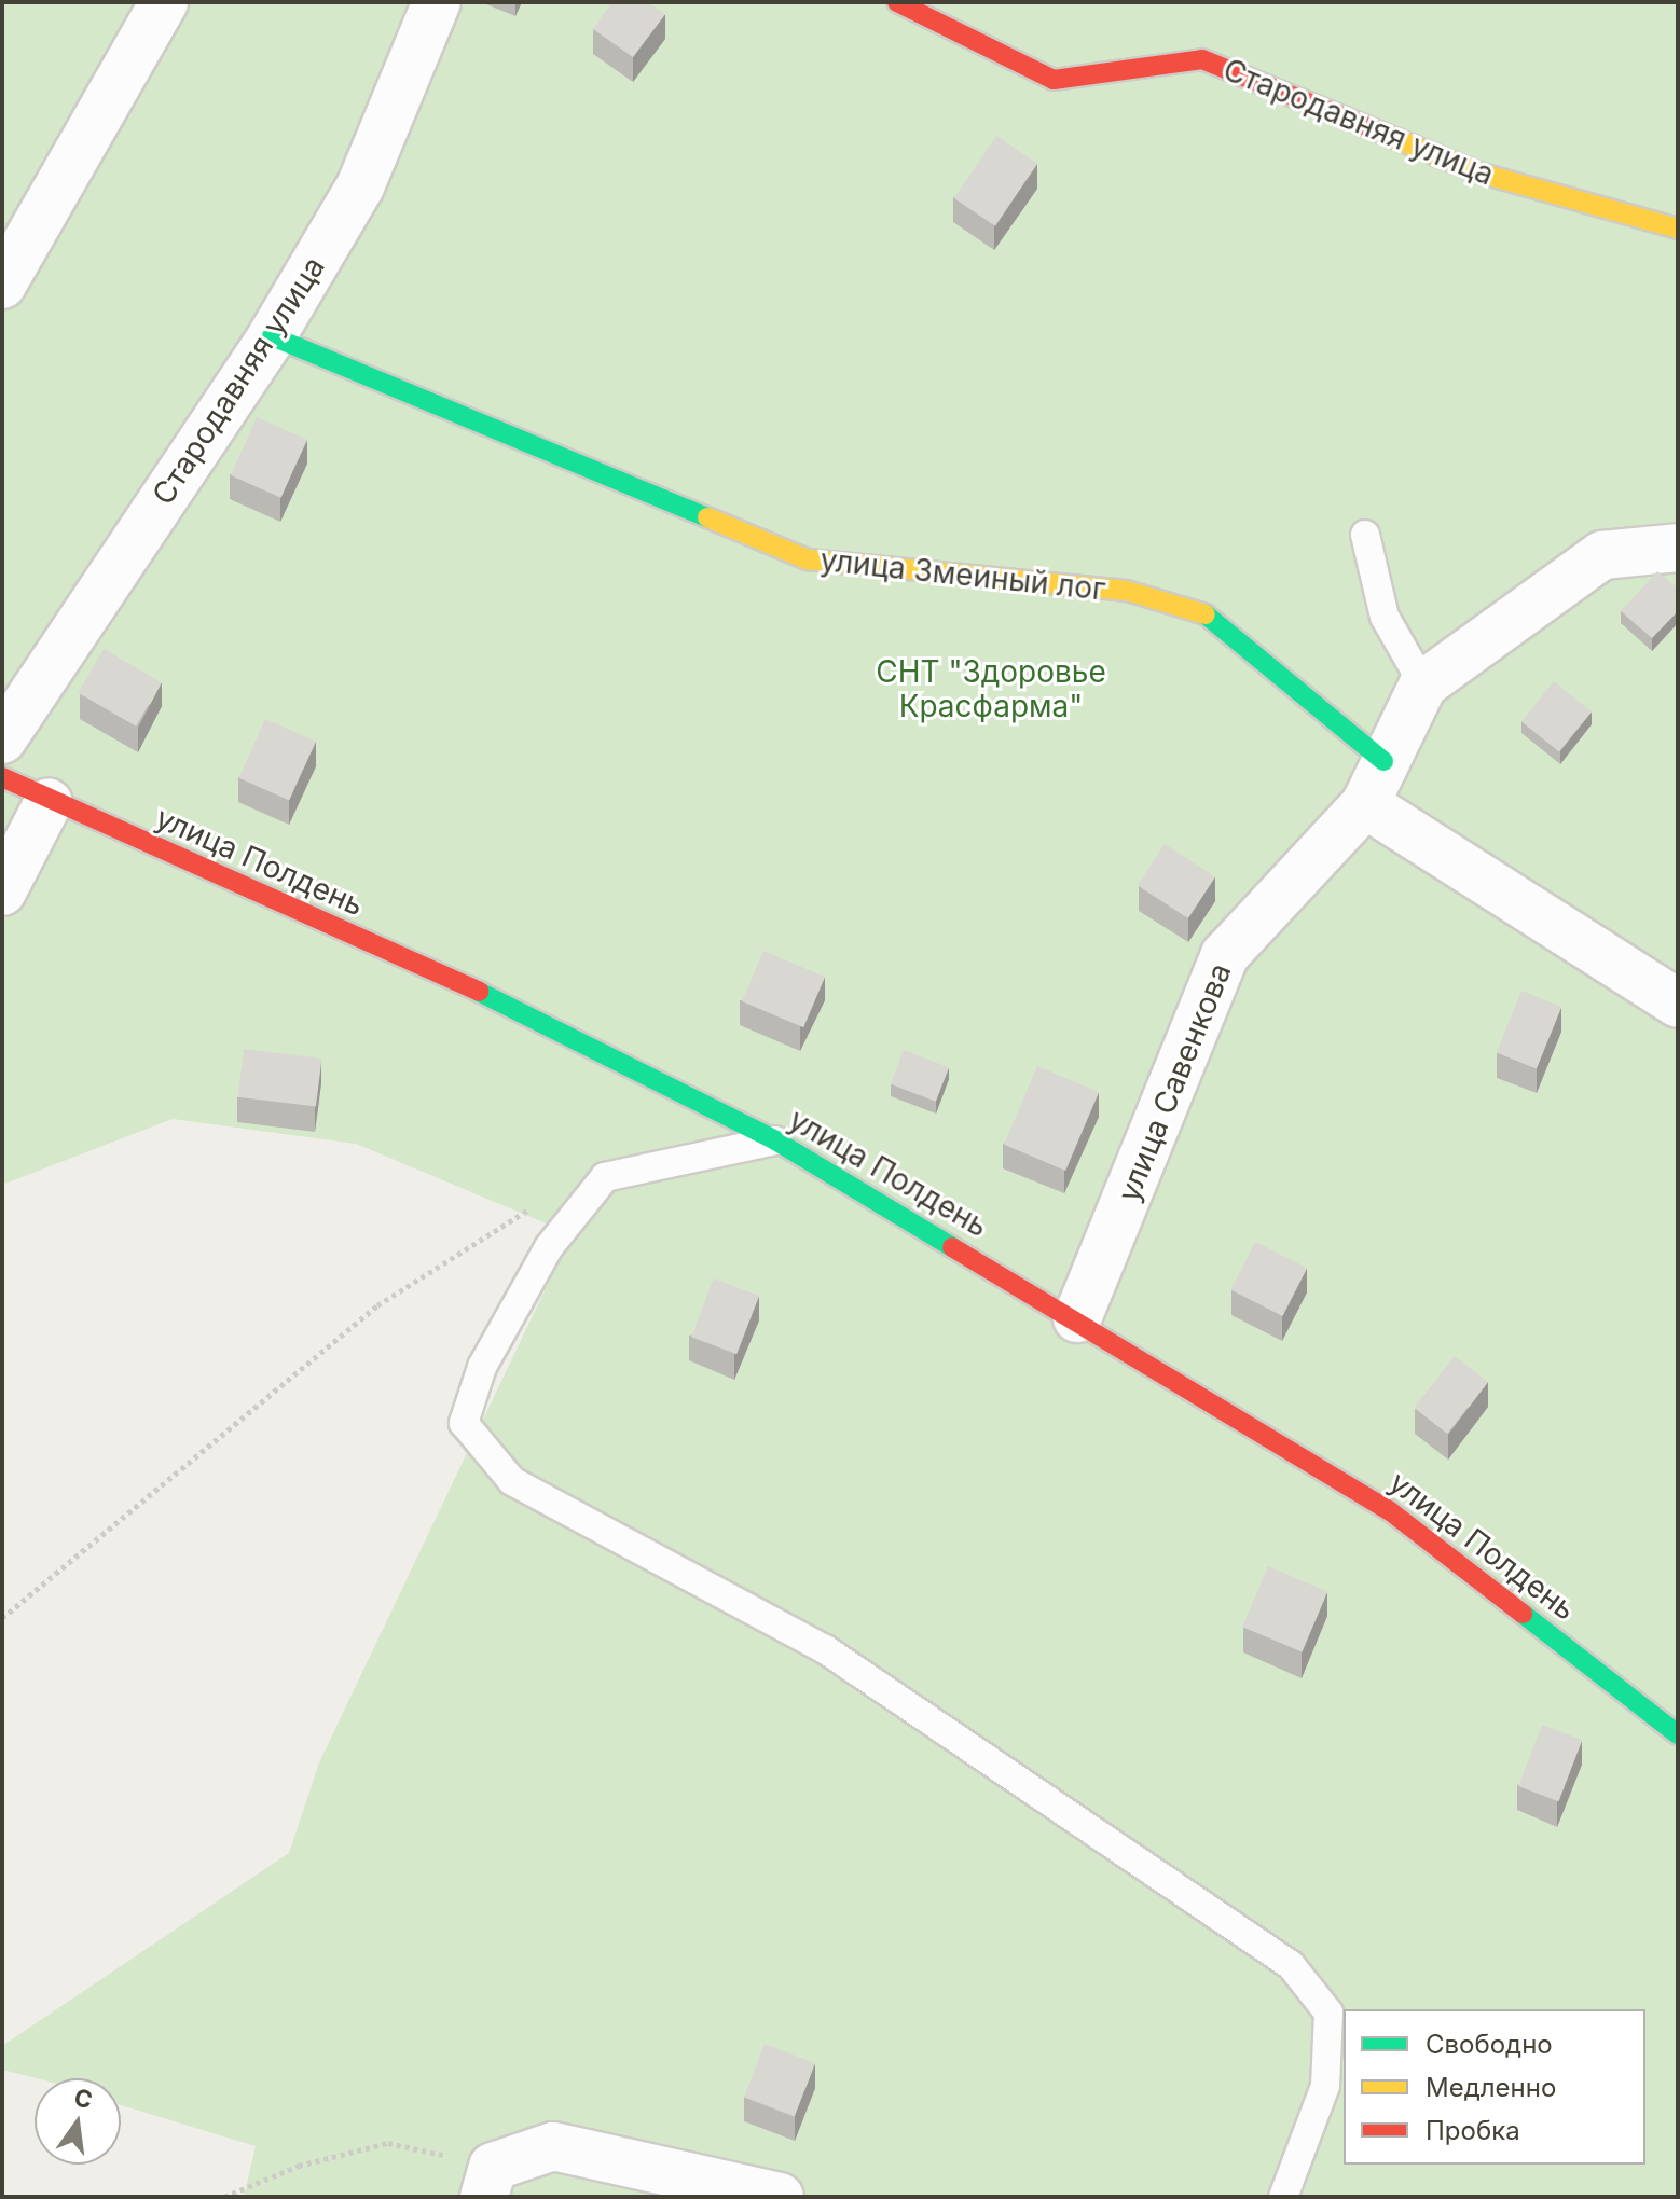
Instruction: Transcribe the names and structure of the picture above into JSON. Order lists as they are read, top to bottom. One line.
{"streets":{"street":["Стародавняя улица","улица Змеиный лог","улица Полдень","улица Савенкова"]},"crossings":[["Стародавняя улица","улица Змеиный лог"],["улица Змеиный лог","улица Савенкова"],["улица Полдень","улица Савенкова"]],"parks":["СНТ \"Здоровье Красфарма\""],"legend":["Свободно","Медленно","Пробка"],"north":"top"}
